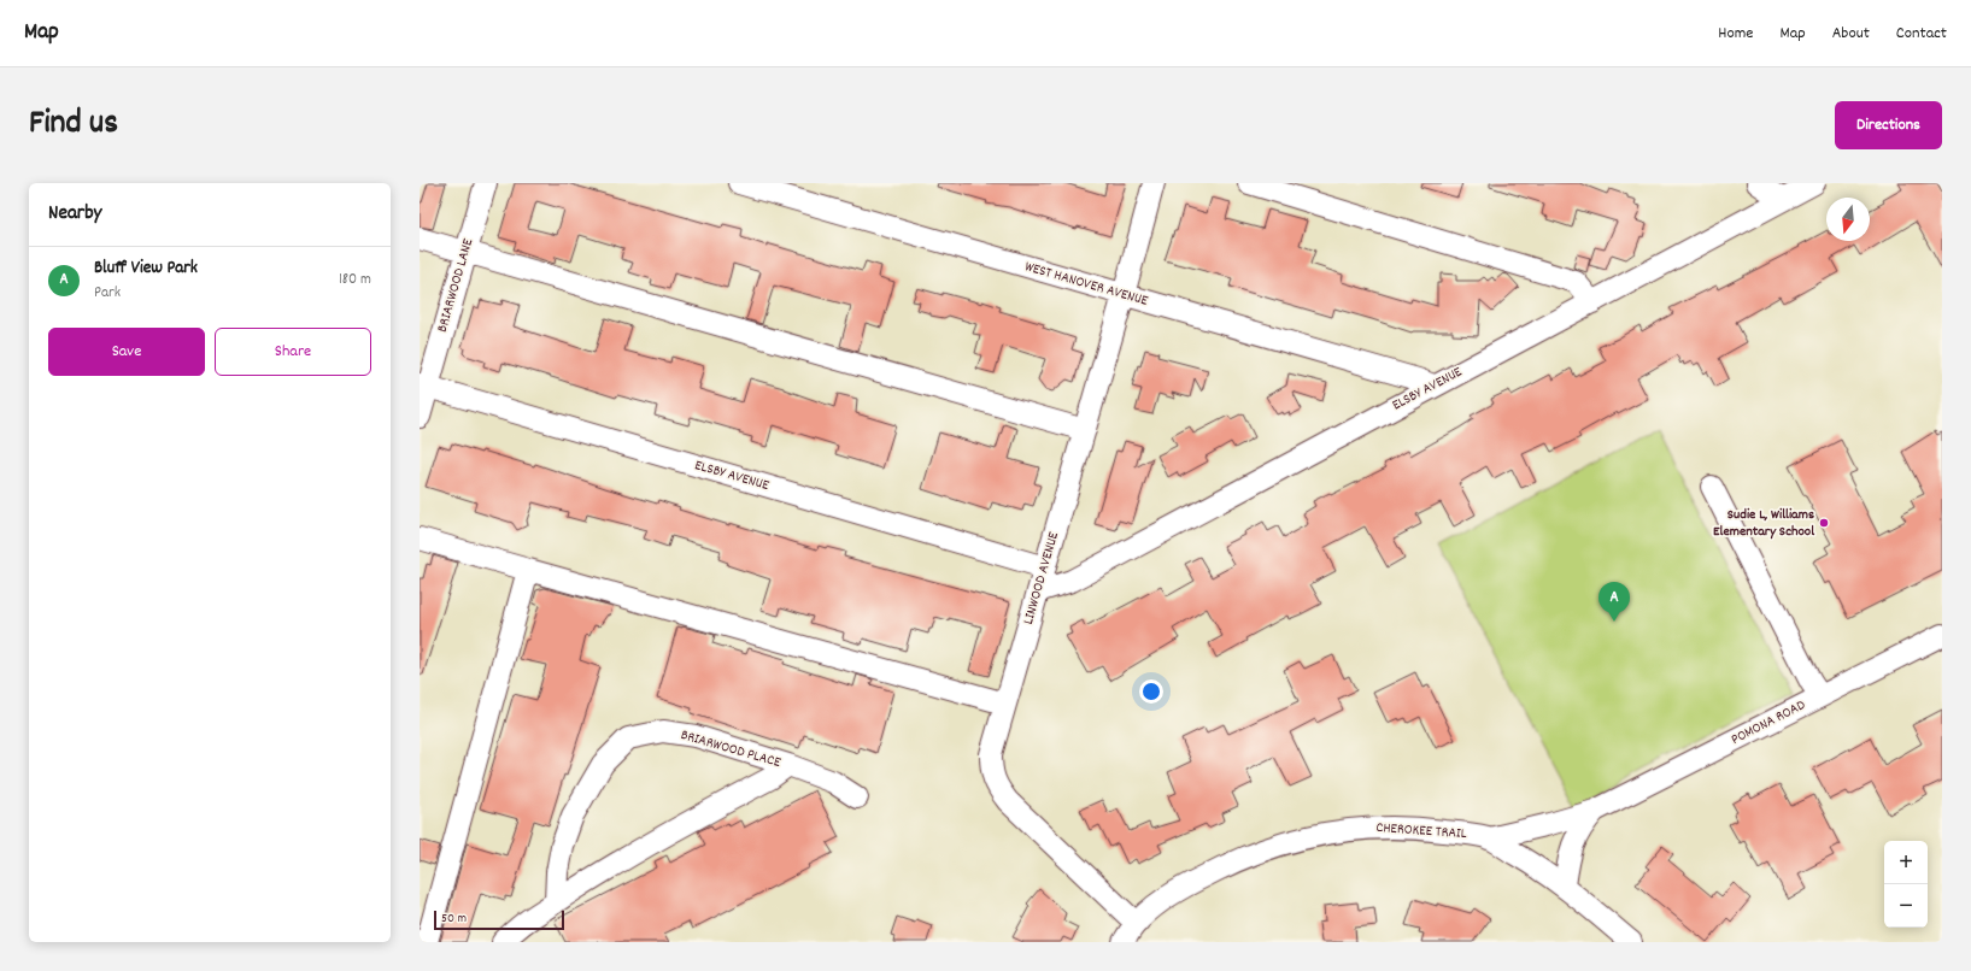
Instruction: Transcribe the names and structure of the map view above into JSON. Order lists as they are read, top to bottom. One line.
{"streets":{"street":["WEST HANOVER AVENUE","BRIARWOOD LANE","ELSBY AVENUE","LINWOOD AVENUE","POMONA ROAD","BRIARWOOD PLACE","CHEROKEE TRAIL"]},"crossings":[["WEST HANOVER AVENUE","ELSBY AVENUE"],["WEST HANOVER AVENUE","LINWOOD AVENUE"],["BRIARWOOD LANE","ELSBY AVENUE"],["ELSBY AVENUE","LINWOOD AVENUE"],["LINWOOD AVENUE","CHEROKEE TRAIL"],["POMONA ROAD","CHEROKEE TRAIL"]],"places":["Sudie L, Williams Elementary School"],"scale_bar":"50 m","north":"bottom","page":{"header":"Map","nav":["Home","Map","About","Contact"],"title":"Find us","buttons":["Directions",["Save","Share"]],"heading":"Nearby","list":[{"mark":"A","name":"Bluff View Park","note":"Park","value":"180 m"}],"pins":"A","map_buttons":["+","−"],"scale":"50 m"}}
